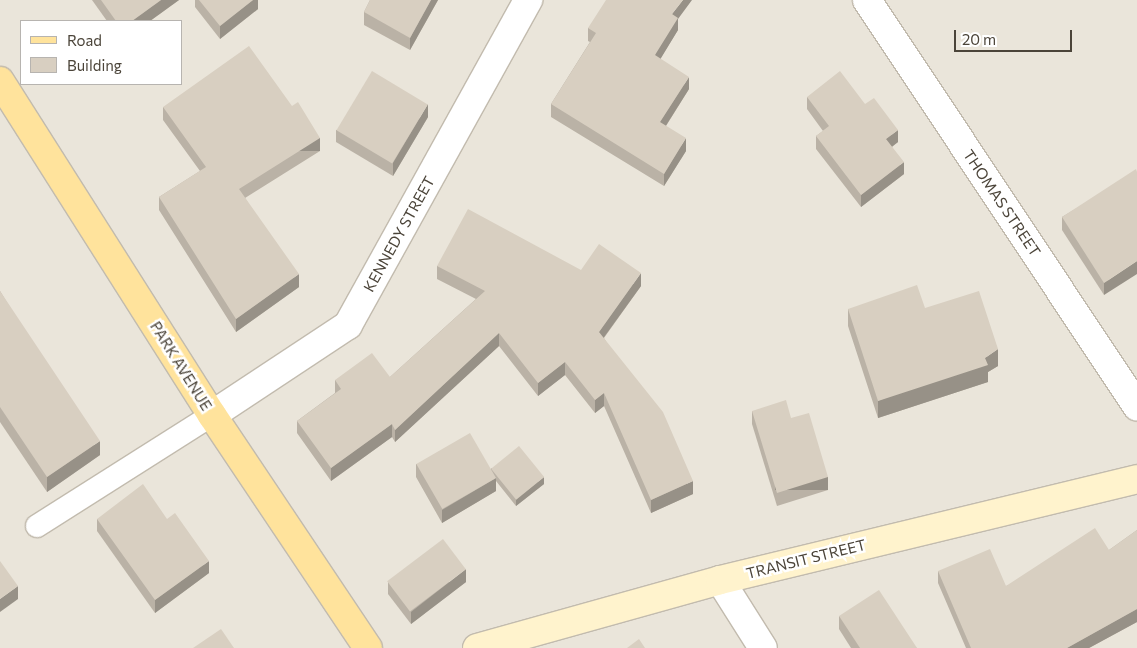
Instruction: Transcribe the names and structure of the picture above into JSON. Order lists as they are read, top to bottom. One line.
{"streets":{"main road":["PARK AVENUE"],"street":["THOMAS STREET","KENNEDY STREET","TRANSIT STREET"]},"crossings":[["KENNEDY STREET","PARK AVENUE"]],"legend":["Road","Building"],"scale_bar":"20 m"}
